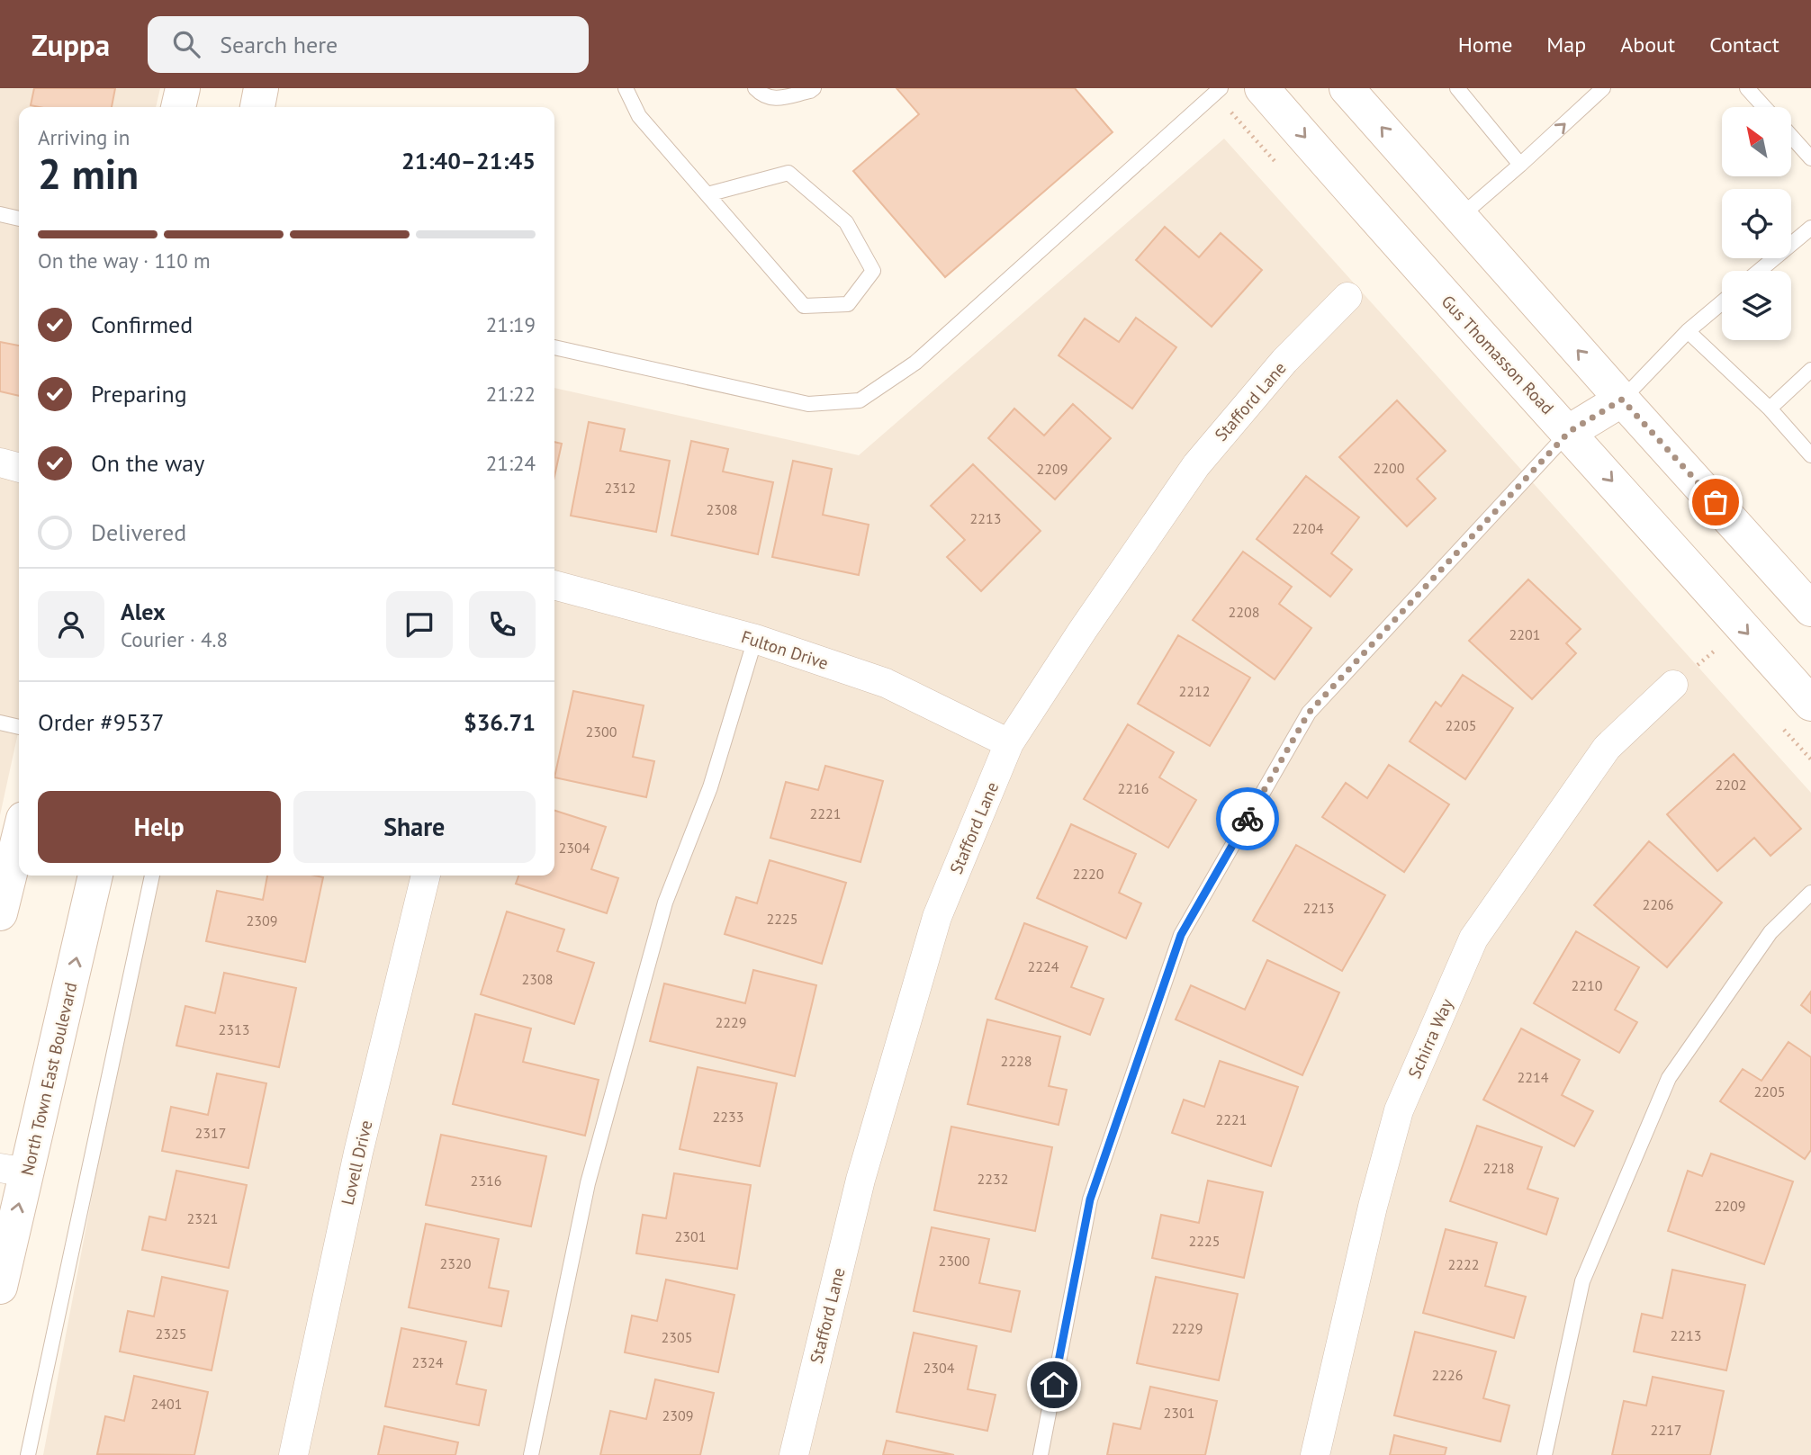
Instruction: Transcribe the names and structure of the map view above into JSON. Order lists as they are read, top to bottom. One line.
{"streets":{"main road":["Gus Thomasson Road","North Town East Boulevard"],"street":["Stafford Lane","Fulton Drive","Schirra Way","Lovell Drive"]},"crossings":[["Stafford Lane","Fulton Drive"]],"one_way":["North Town East Boulevard"],"house_numbers":["2200","2209","2312","2308","2213","2204","2208","2201","2212","2205","2300","2202","2216","2221","2304","2220","2206","2213","2225","2309","2224","2308","2210","2229","2313","2228","2214","2205","2233","2221","2317","2218","2232","2316","2209","2321","2301","2225","2300","2320","2222","2229","2325","2213","2305","2324","2304","2226","2401","2301","2309","2217"],"north":"top left","page":{"header":"Zuppa","search":"Search here","nav":["Home","Map","About","Contact"],"heading":["2 min","Arriving in","21:40–21:45"],"panel":["Alex","Courier · 4.8","Order #9537","$36.71"],"bar":"On the way · 110 m","list":[["Confirmed","21:19"],["Preparing","21:22"],["On the way","21:24"],"Delivered"],"buttons":["Help","Share"]}}
